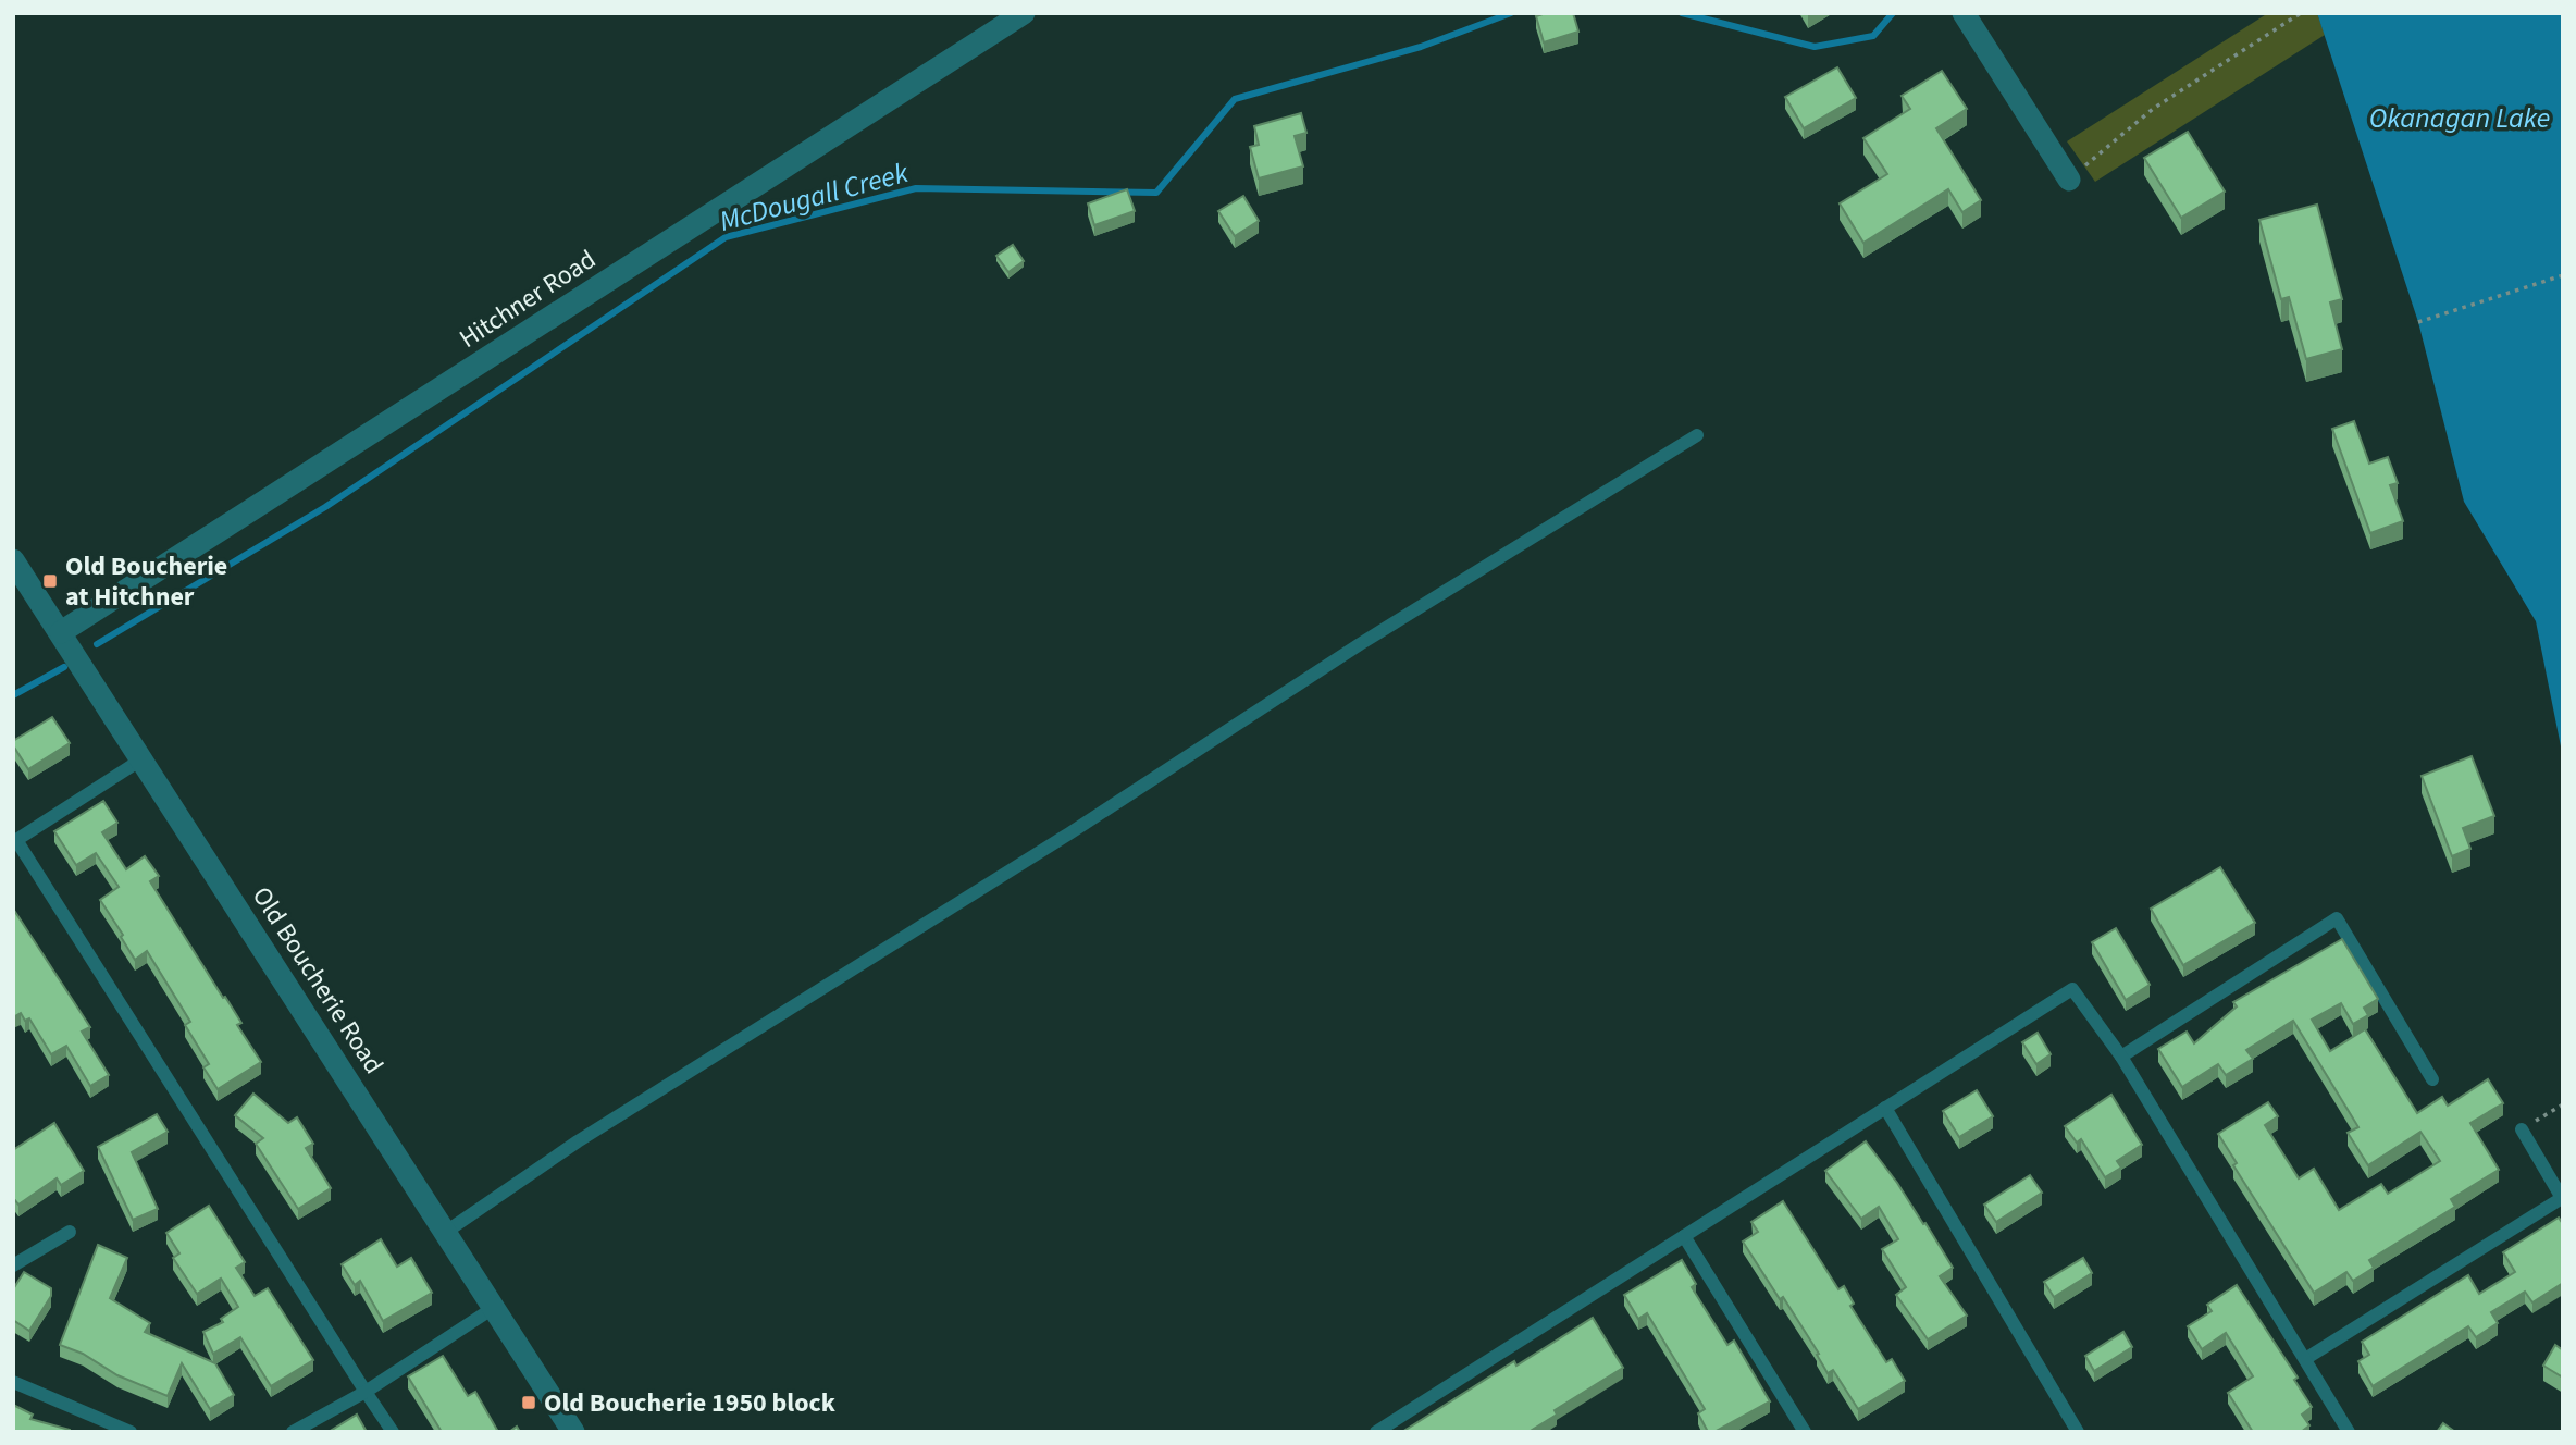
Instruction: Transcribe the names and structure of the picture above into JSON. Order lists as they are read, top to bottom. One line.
{"streets":{"street":["Hitchner Road","Old Boucherie Road"]},"crossings":[["Hitchner Road","Old Boucherie Road"]],"water":["Okanagan Lake","McDougall Creek"],"places":{"transit":["Old Boucherie at Hitchner","Old Boucherie 1950 block"]}}
